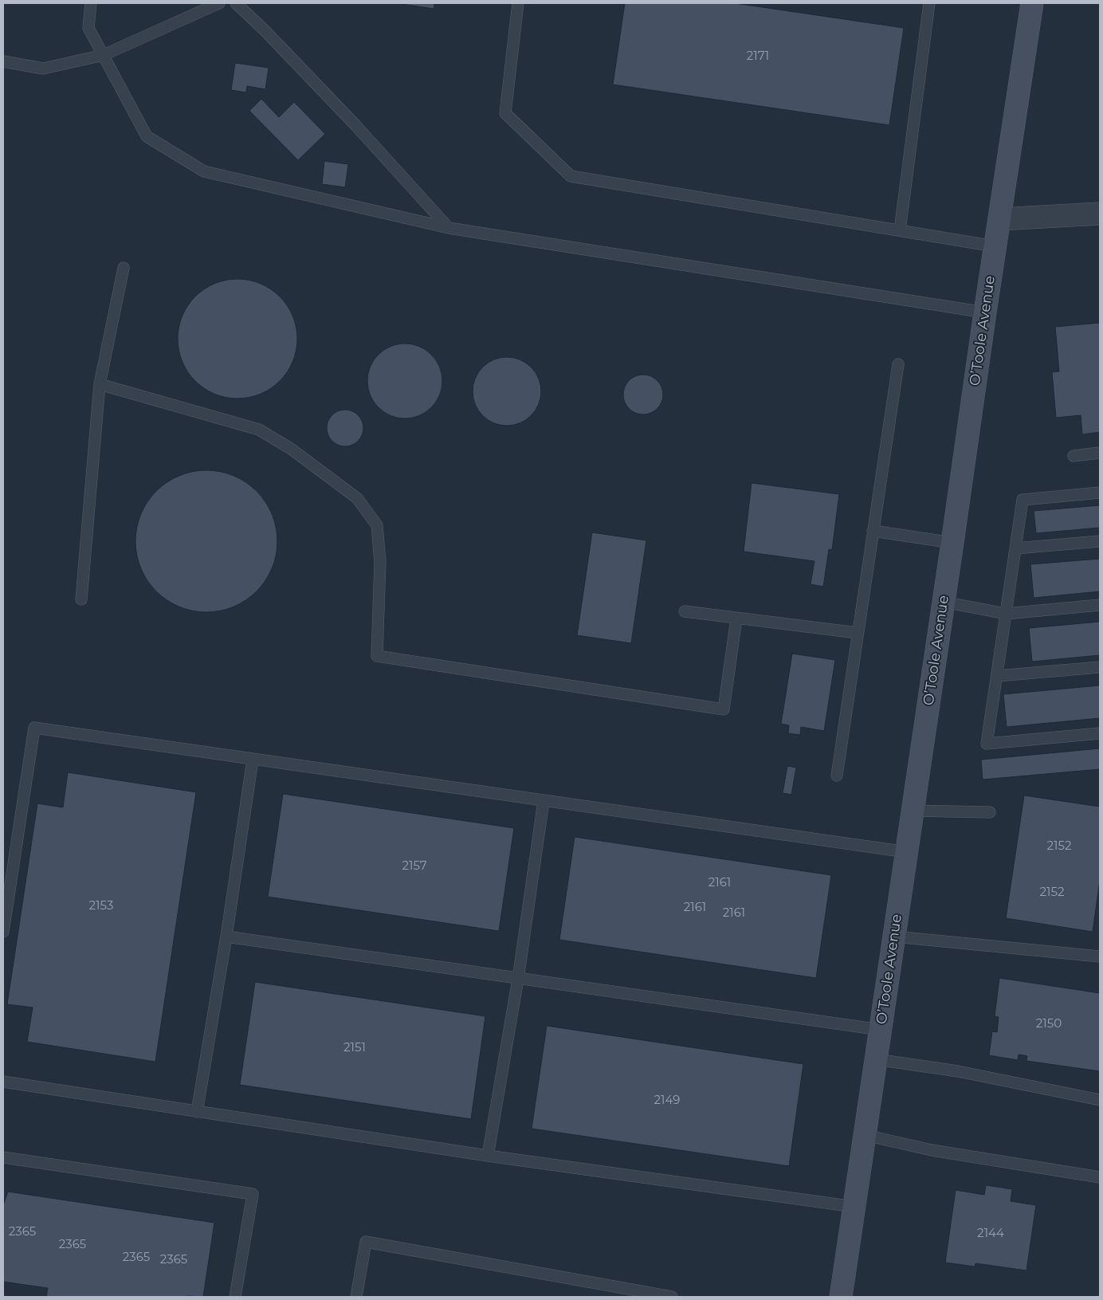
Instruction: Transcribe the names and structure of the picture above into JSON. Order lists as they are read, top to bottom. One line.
{"streets":{"street":["O’Toole Avenue"]},"house_numbers":["2171","2152","2157","2161","2152","2153","2161","2161","2150","2151","2149","2365","2144","2365","2365","2365"]}
